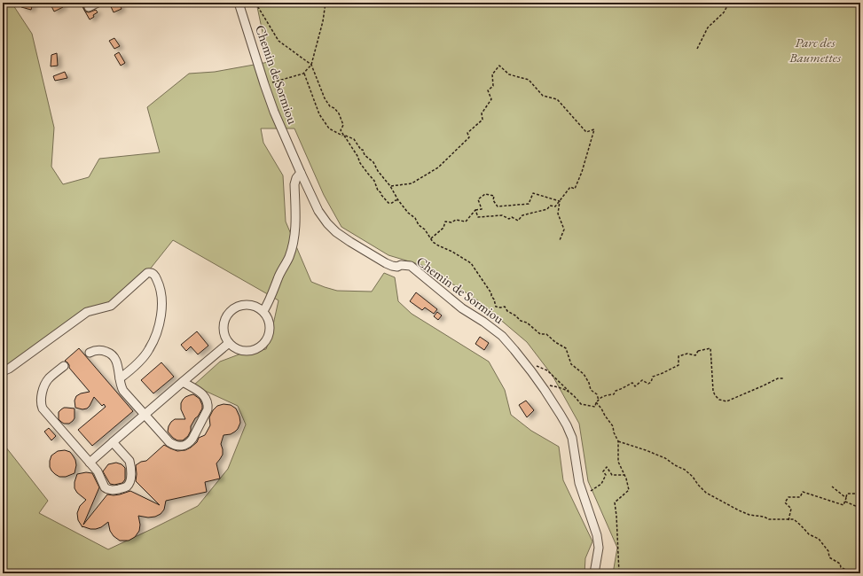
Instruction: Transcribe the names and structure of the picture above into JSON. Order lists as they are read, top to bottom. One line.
{"streets":{"street":["Chemin de Sormiou"]},"parks":["Parc des Baumettes"]}
